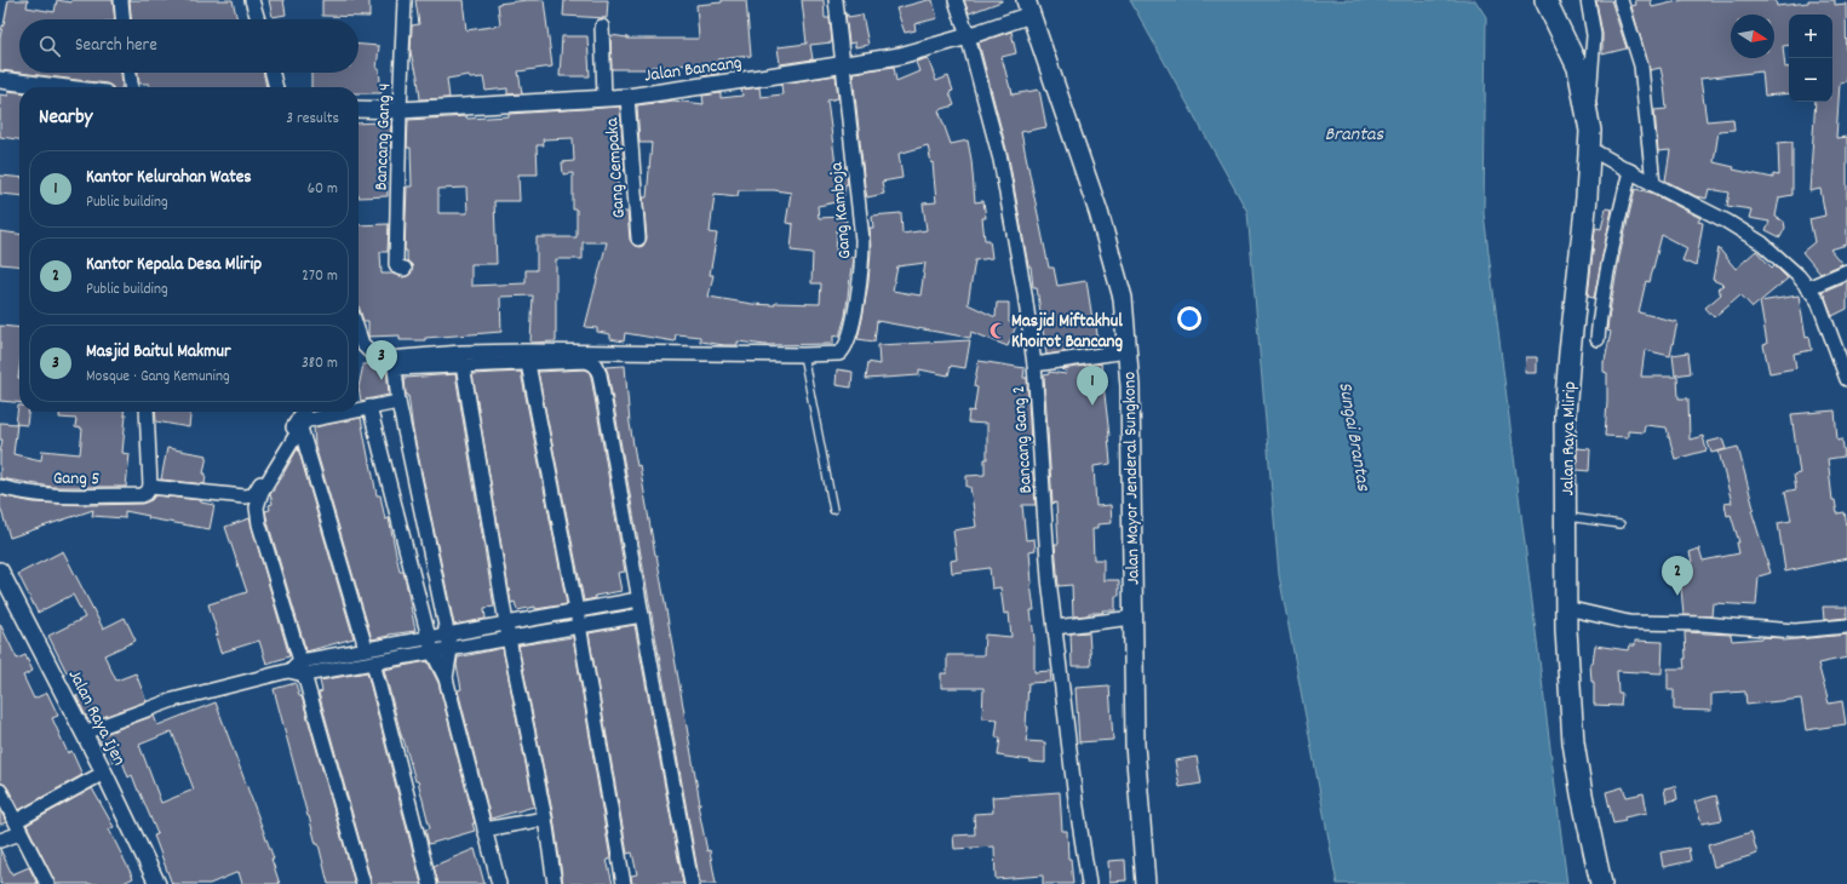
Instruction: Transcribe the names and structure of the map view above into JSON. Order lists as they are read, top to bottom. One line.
{"streets":{"main road":["Jalan Raya Mlirip","Jalan Mayor Jenderal Sungkono"],"street":["Jalan Bancang","Bancang Gang 4","Gang Cempaka","Gang Kamboja","Bancang Gang 2","Gang 5","Jalan Raya Ijen"]},"crossings":[["Jalan Bancang","Bancang Gang 4"],["Jalan Bancang","Gang Cempaka"],["Jalan Bancang","Gang Kamboja"],["Jalan Bancang","Bancang Gang 2"],["Jalan Bancang","Jalan Mayor Jenderal Sungkono"]],"water":["Brantas","Sungai Brantas"],"places":{"mosque":["Masjid Miftakhul Khoirot Bancang"]},"north":"right","page":{"map_buttons":["+","−"],"search":"Search here","heading":["Nearby","3 results"],"list":[{"mark":"1","name":"Kantor Kelurahan Wates","note":"Public building","value":"60 m"},{"mark":"2","name":"Kantor Kepala Desa Mlirip","note":"Public building","value":"270 m"},{"mark":"3","name":"Masjid Baitul Makmur","note":"Mosque · Gang Kemuning","value":"380 m"}],"pins":["3","1","2"]}}
